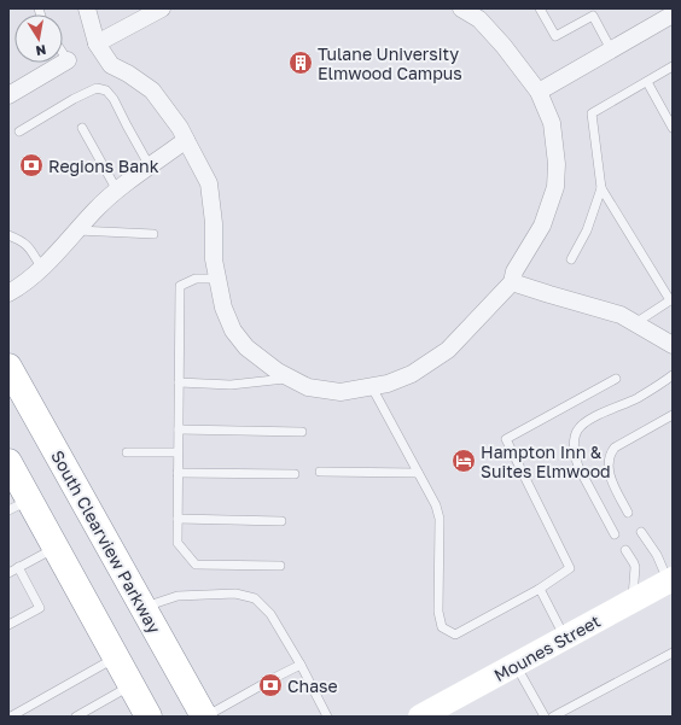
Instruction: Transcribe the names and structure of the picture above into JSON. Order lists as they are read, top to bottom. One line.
{"streets":{"highway":["South Clearview Parkway"],"main road":["Mounes Street"]},"places":{"building":["Tulane University Elmwood Campus"],"bank":["Regions Bank","Chase"],"hotel":["Hampton Inn & Suites Elmwood"]},"north":"bottom"}
